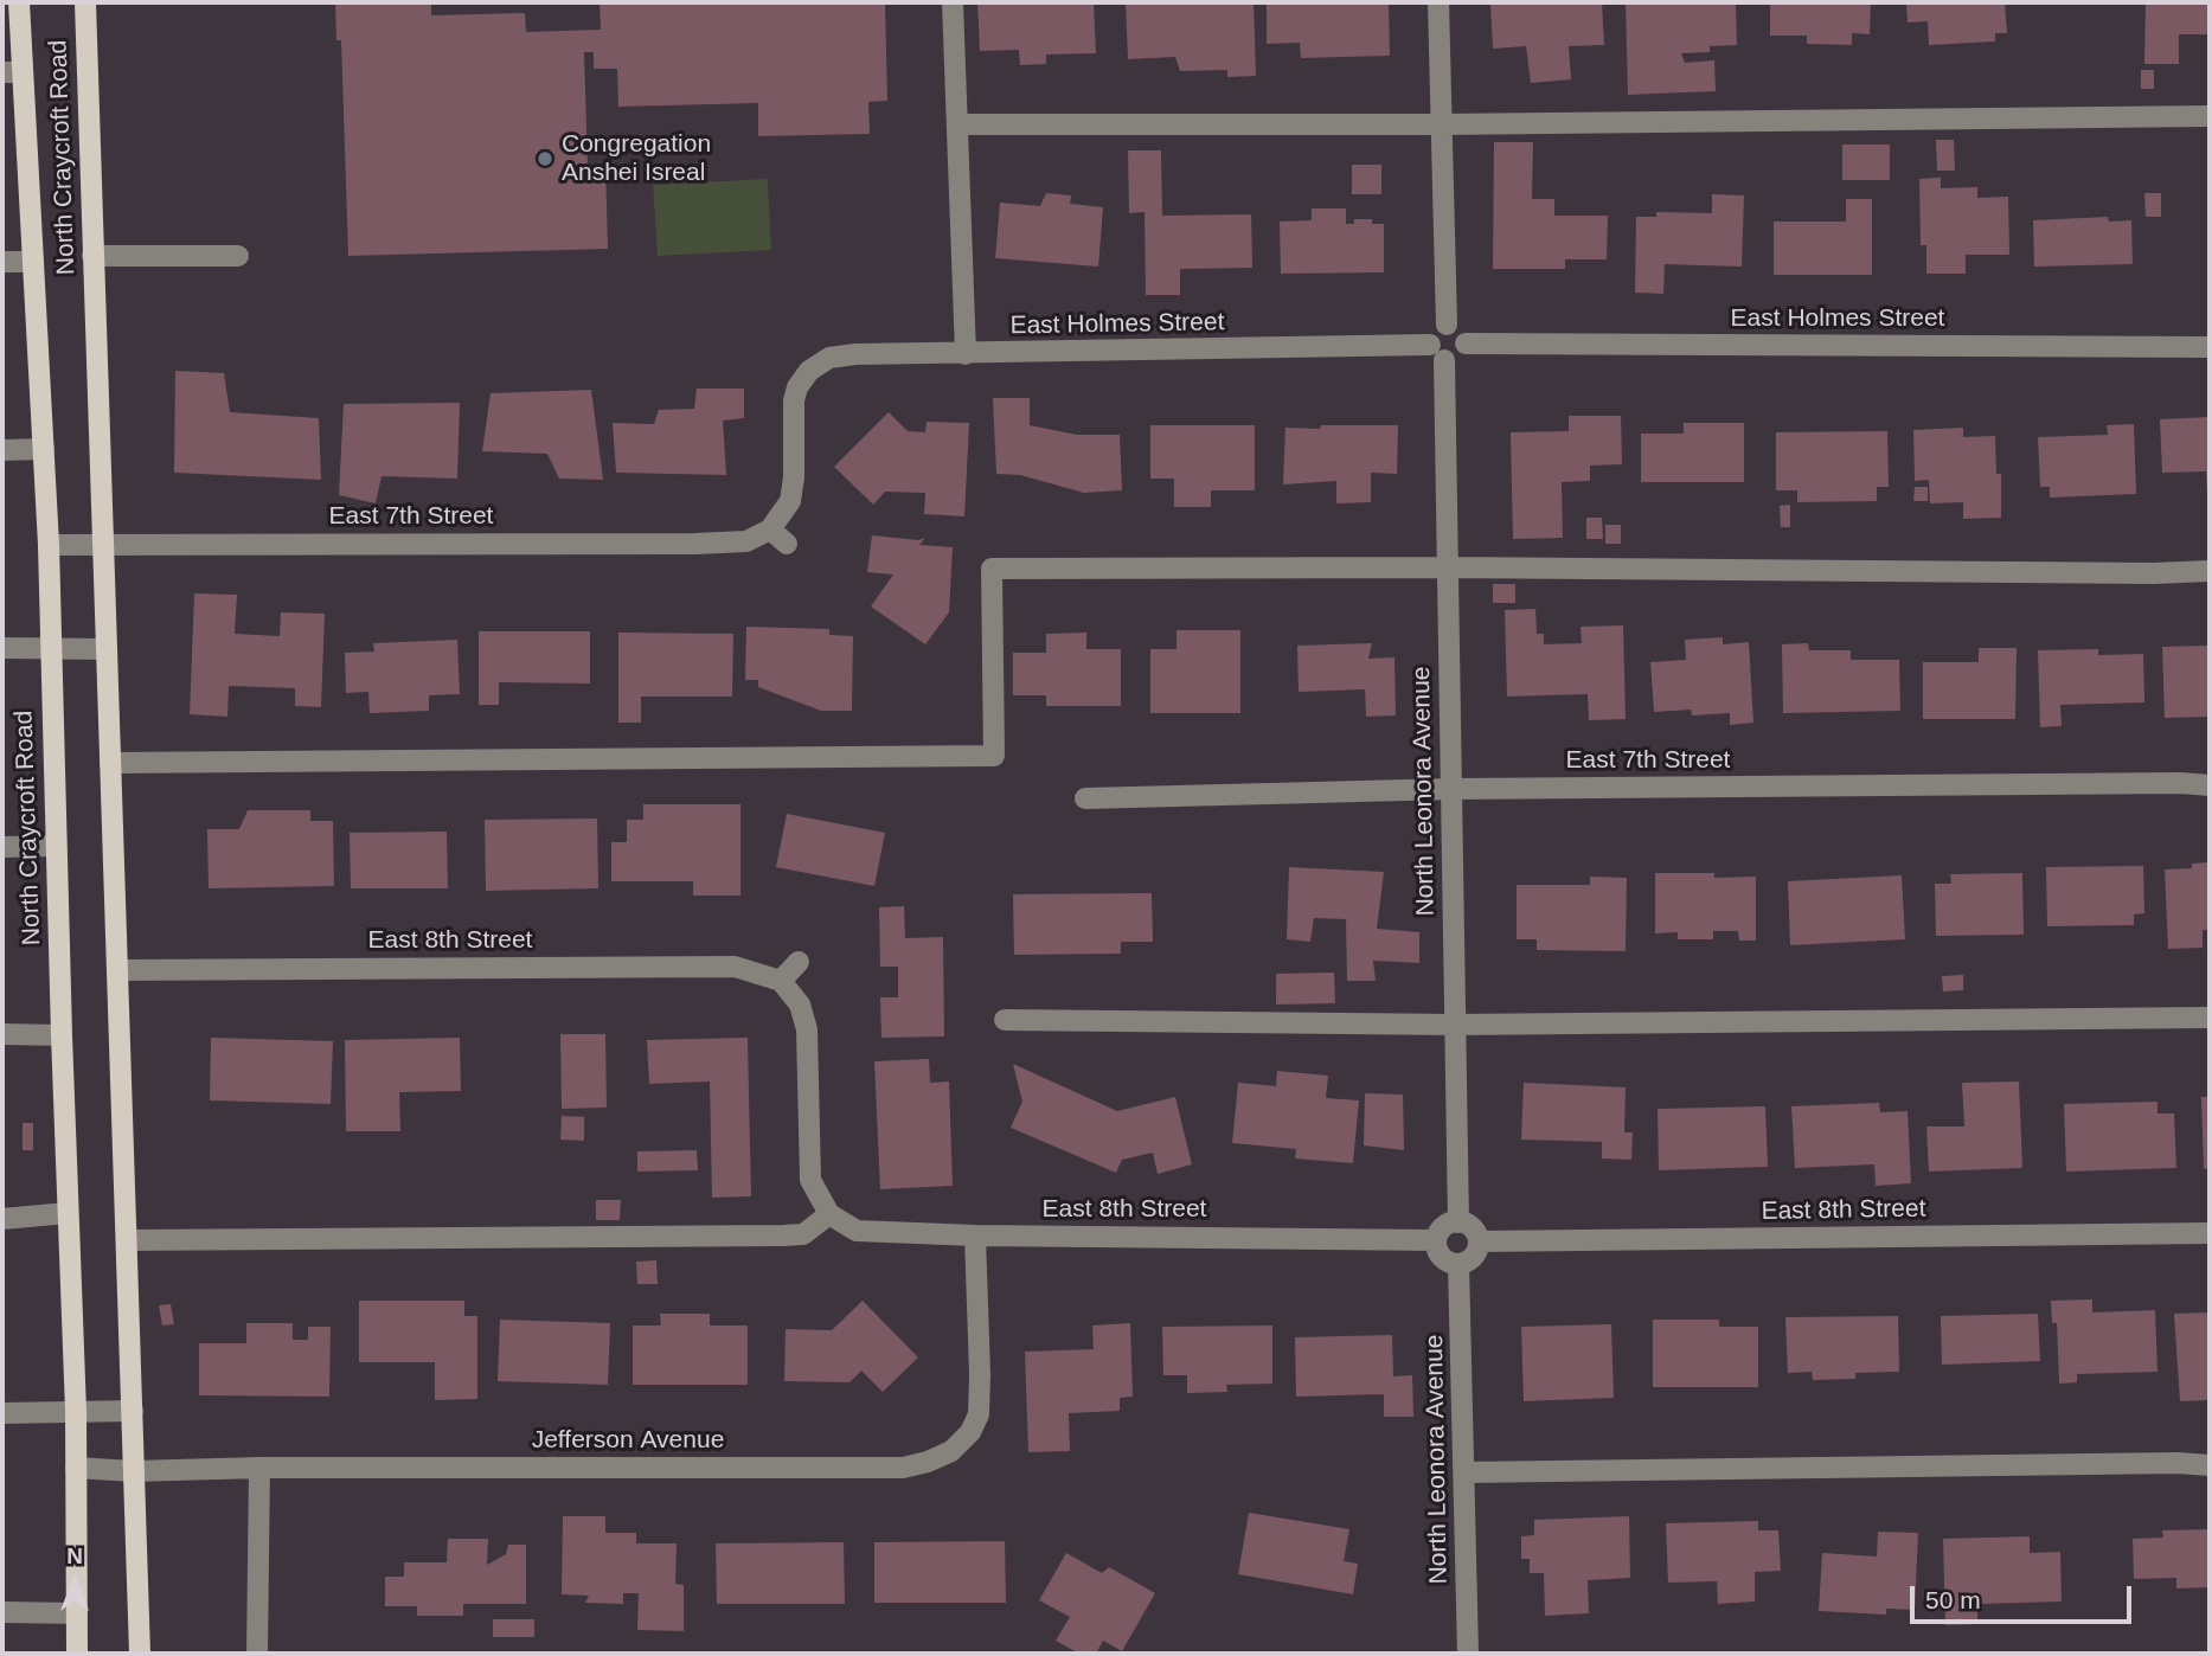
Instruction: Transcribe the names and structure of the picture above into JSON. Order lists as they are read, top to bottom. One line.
{"streets":{"main road":["North Craycroft Road"],"street":["East Holmes Street","East 7th Street","North Leonora Avenue","East 8th Street","Jefferson Avenue"]},"crossings":[["North Craycroft Road","East 7th Street"],["North Craycroft Road","East 8th Street"],["North Craycroft Road","Jefferson Avenue"],["East Holmes Street","East 7th Street"],["East Holmes Street","North Leonora Avenue"],["East 7th Street","North Leonora Avenue"],["North Leonora Avenue","East 8th Street"],["East 8th Street","Jefferson Avenue"]],"places":["Congregation Anshei Isreal"],"scale_bar":"50 m","north":"top"}
